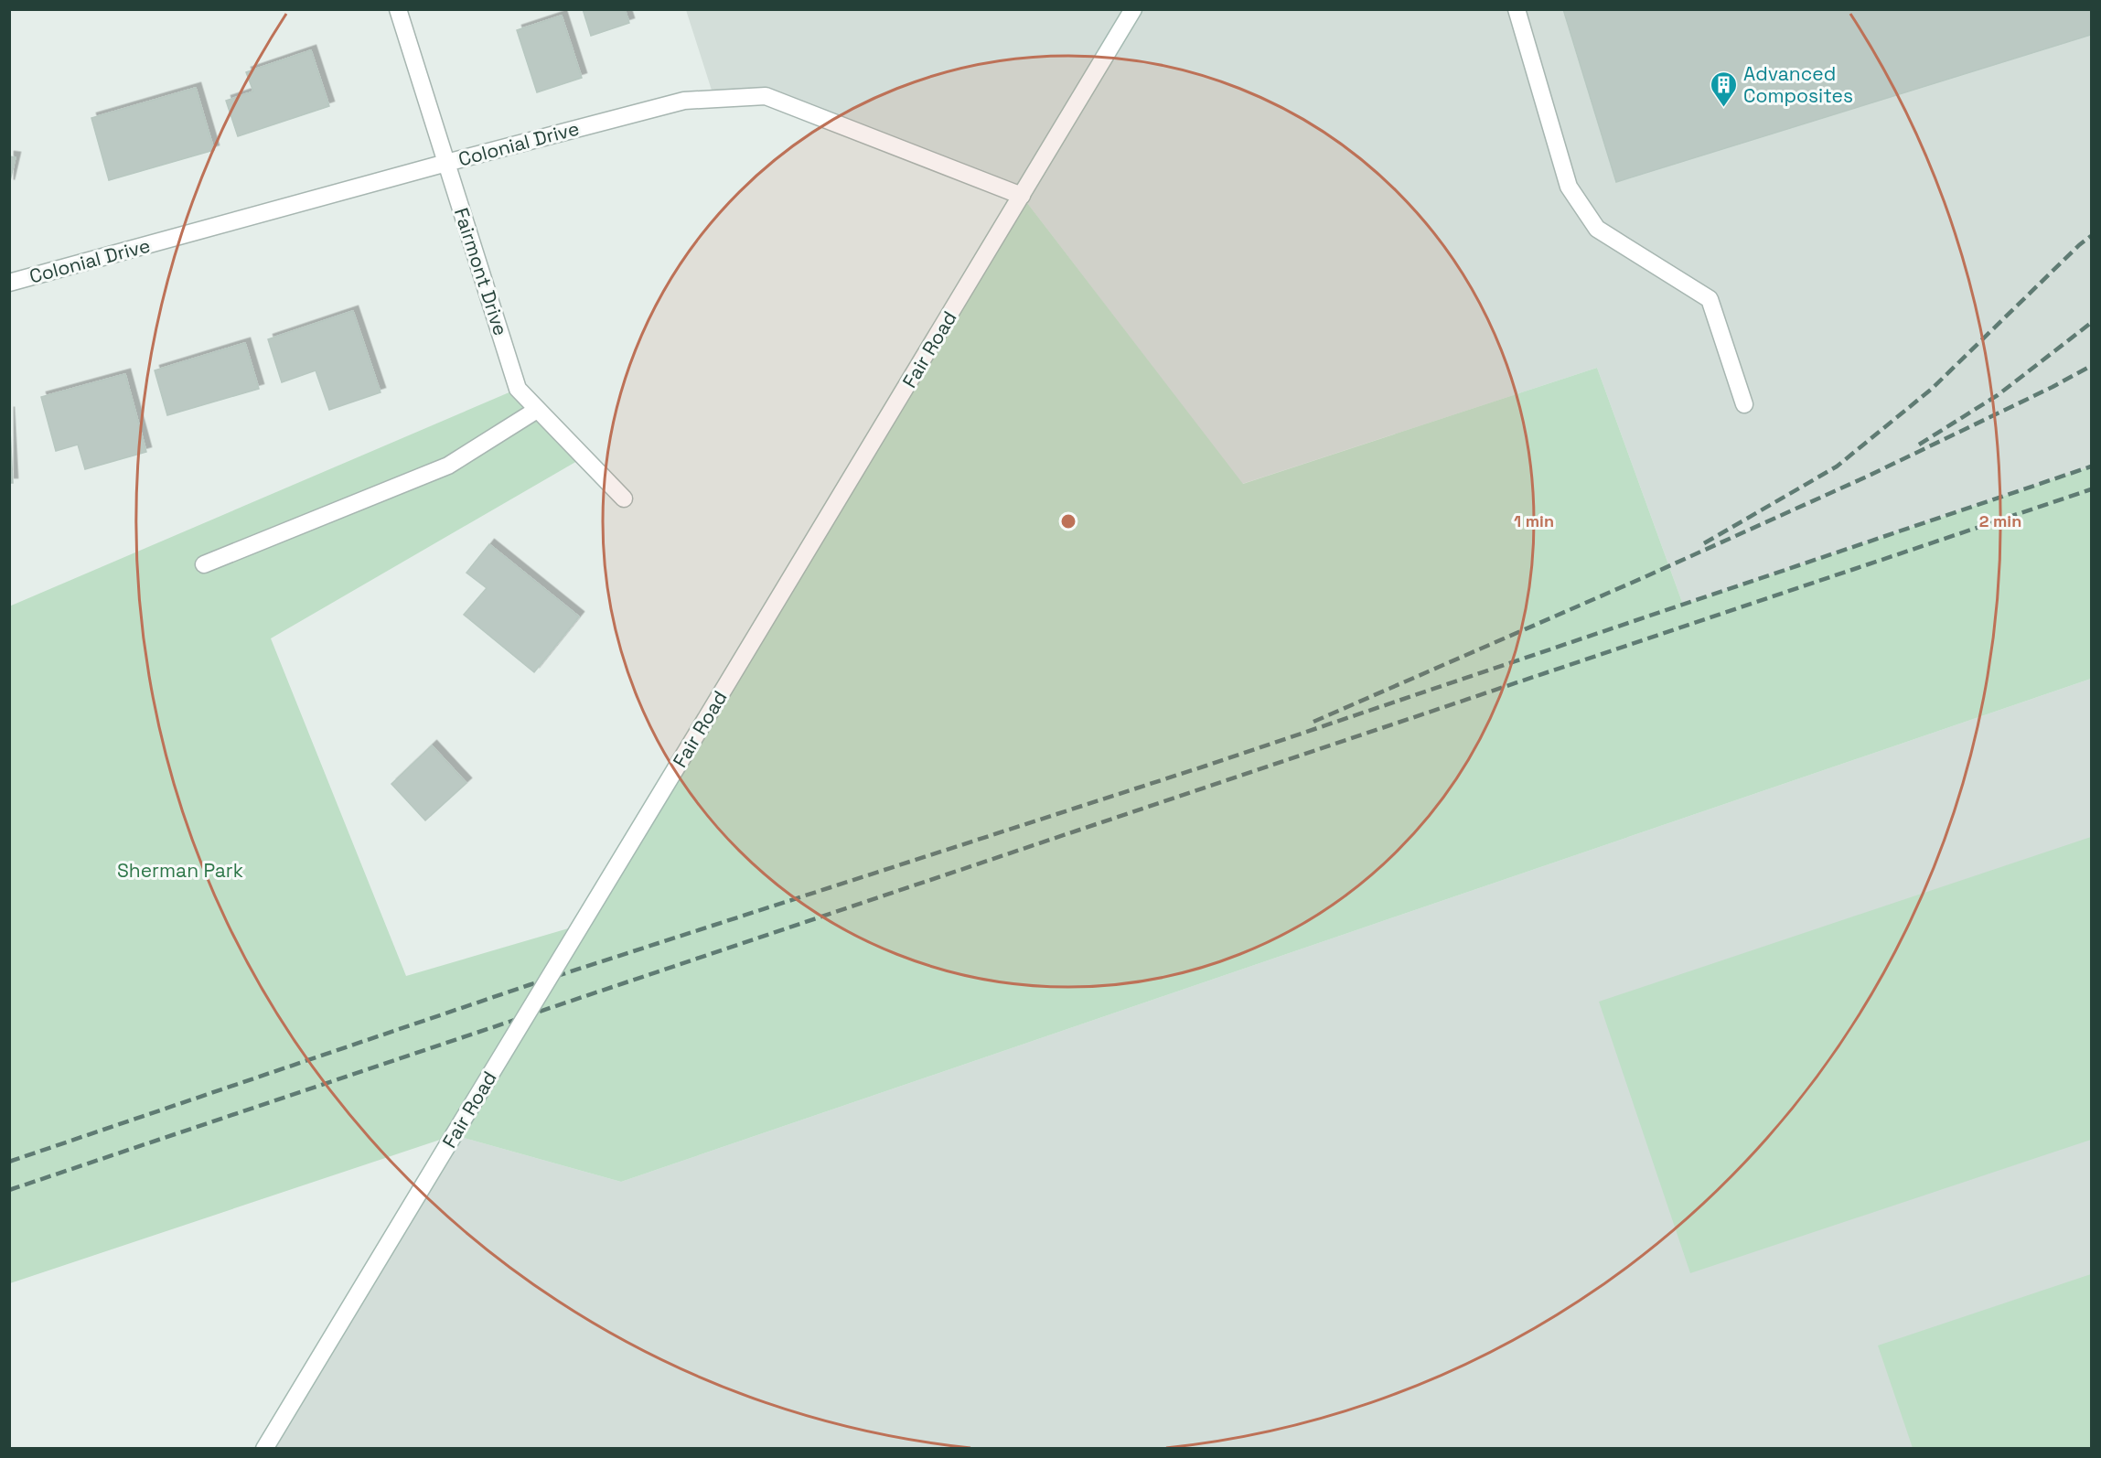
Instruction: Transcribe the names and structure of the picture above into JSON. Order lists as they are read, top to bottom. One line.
{"streets":{"main road":["Colonial Drive","Fairmont Drive","Fair Road"]},"crossings":[["Colonial Drive","Fairmont Drive"],["Colonial Drive","Fair Road"]],"parks":["Sherman Park"],"places":{"building":["Advanced Composites"]},"rings":["1 min","2 min"]}
